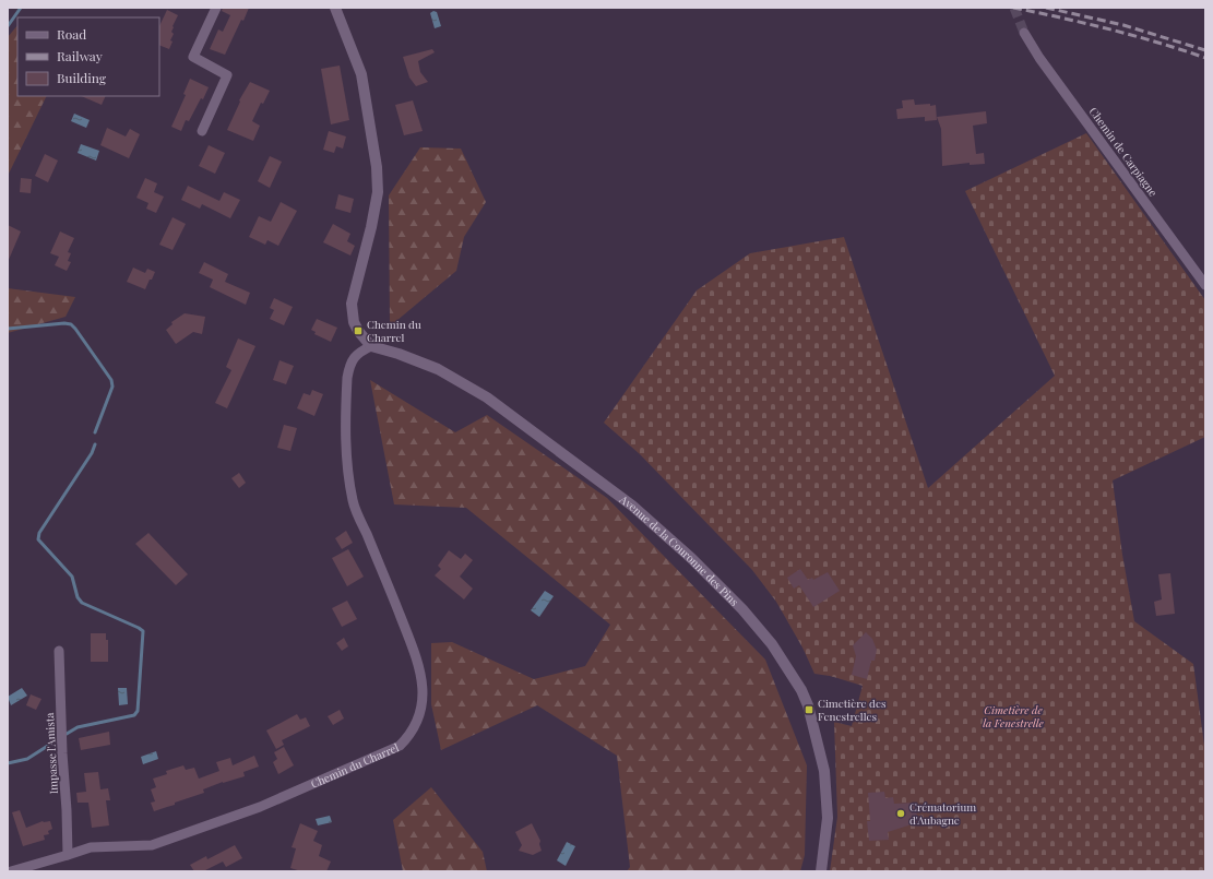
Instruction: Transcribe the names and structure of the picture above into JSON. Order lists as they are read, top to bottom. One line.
{"streets":{"street":["Chemin de Carpiagne","Avenue de la Couronne des Pins","Impasse l'Amista","Chemin du Charrel"]},"crossings":[["Avenue de la Couronne des Pins","Chemin du Charrel"],["Impasse l'Amista","Chemin du Charrel"]],"parks":["Cimetière de la Fenestrelle"],"places":{"transit":["Chemin du Charrel","Cimetière des Fenestrelles"],"other":["Crématorium d'Aubagne"]},"legend":["Road","Railway","Building"]}
